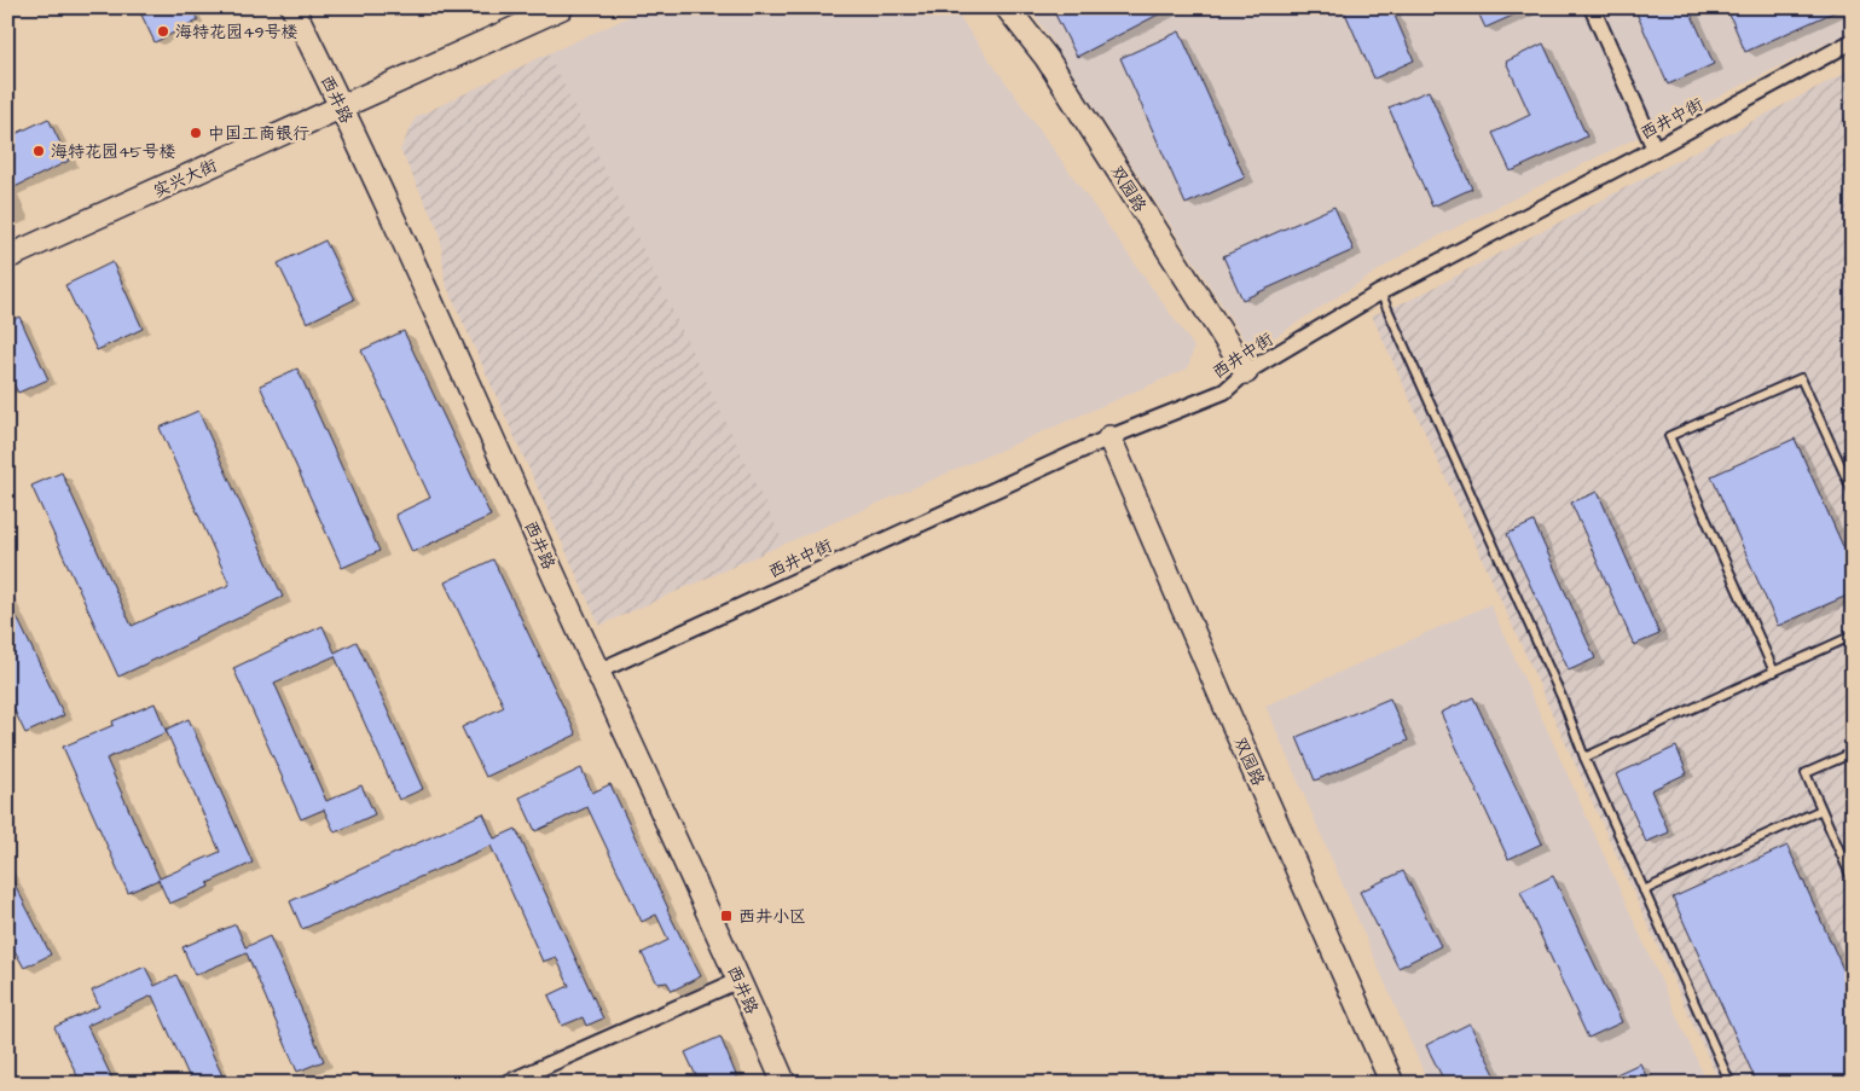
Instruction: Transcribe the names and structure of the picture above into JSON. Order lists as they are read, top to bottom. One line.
{"streets":{"street":["西井路","西井中街","实兴大街","双园路"]},"crossings":[["西井路","西井中街"],["西井路","实兴大街"],["西井中街","双园路"]],"places":{"other":["海特花园49号楼","中国工商银行","海特花园45号楼"],"transit":["西井小区"]}}
